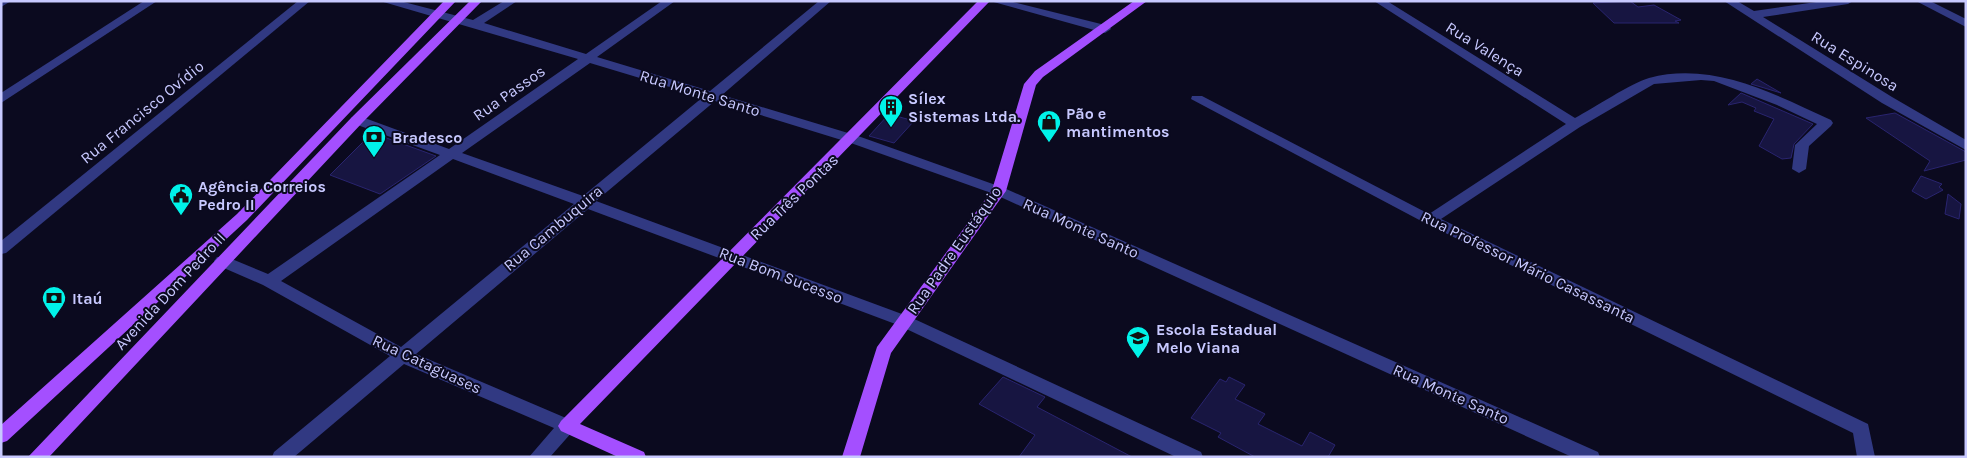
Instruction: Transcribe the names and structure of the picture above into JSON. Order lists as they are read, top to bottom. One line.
{"streets":{"main road":["Rua Três Pontas","Rua Padre Eustáquio","Avenida Dom Pedro II","Rua Cataguases"],"street":["Rua Valença","Rua Espinosa","Rua Passos","Rua Monte Santo","Rua Francisco Ovídio","Rua Cambuquira","Rua Professor Mário Casassanta","Rua Bom Sucesso"]},"crossings":[["Rua Passos","Rua Monte Santo"],["Rua Passos","Rua Bom Sucesso"],["Rua Passos","Rua Cataguases"],["Rua Monte Santo","Rua Três Pontas"],["Rua Monte Santo","Rua Cambuquira"],["Rua Monte Santo","Rua Padre Eustáquio"],["Rua Monte Santo","Avenida Dom Pedro II"],["Rua Três Pontas","Rua Bom Sucesso"],["Rua Três Pontas","Rua Cataguases"],["Rua Cambuquira","Rua Bom Sucesso"],["Rua Cambuquira","Rua Cataguases"],["Rua Padre Eustáquio","Rua Bom Sucesso"],["Rua Bom Sucesso","Avenida Dom Pedro II"],["Avenida Dom Pedro II","Rua Cataguases"]],"places":{"building":["Sílex Sistemas Ltda."],"shop":["Pão e mantimentos"],"bank":["Bradesco","Itaú"],"public building":["Agência Correios Pedro II"],"school or university":["Escola Estadual Melo Viana"]}}
